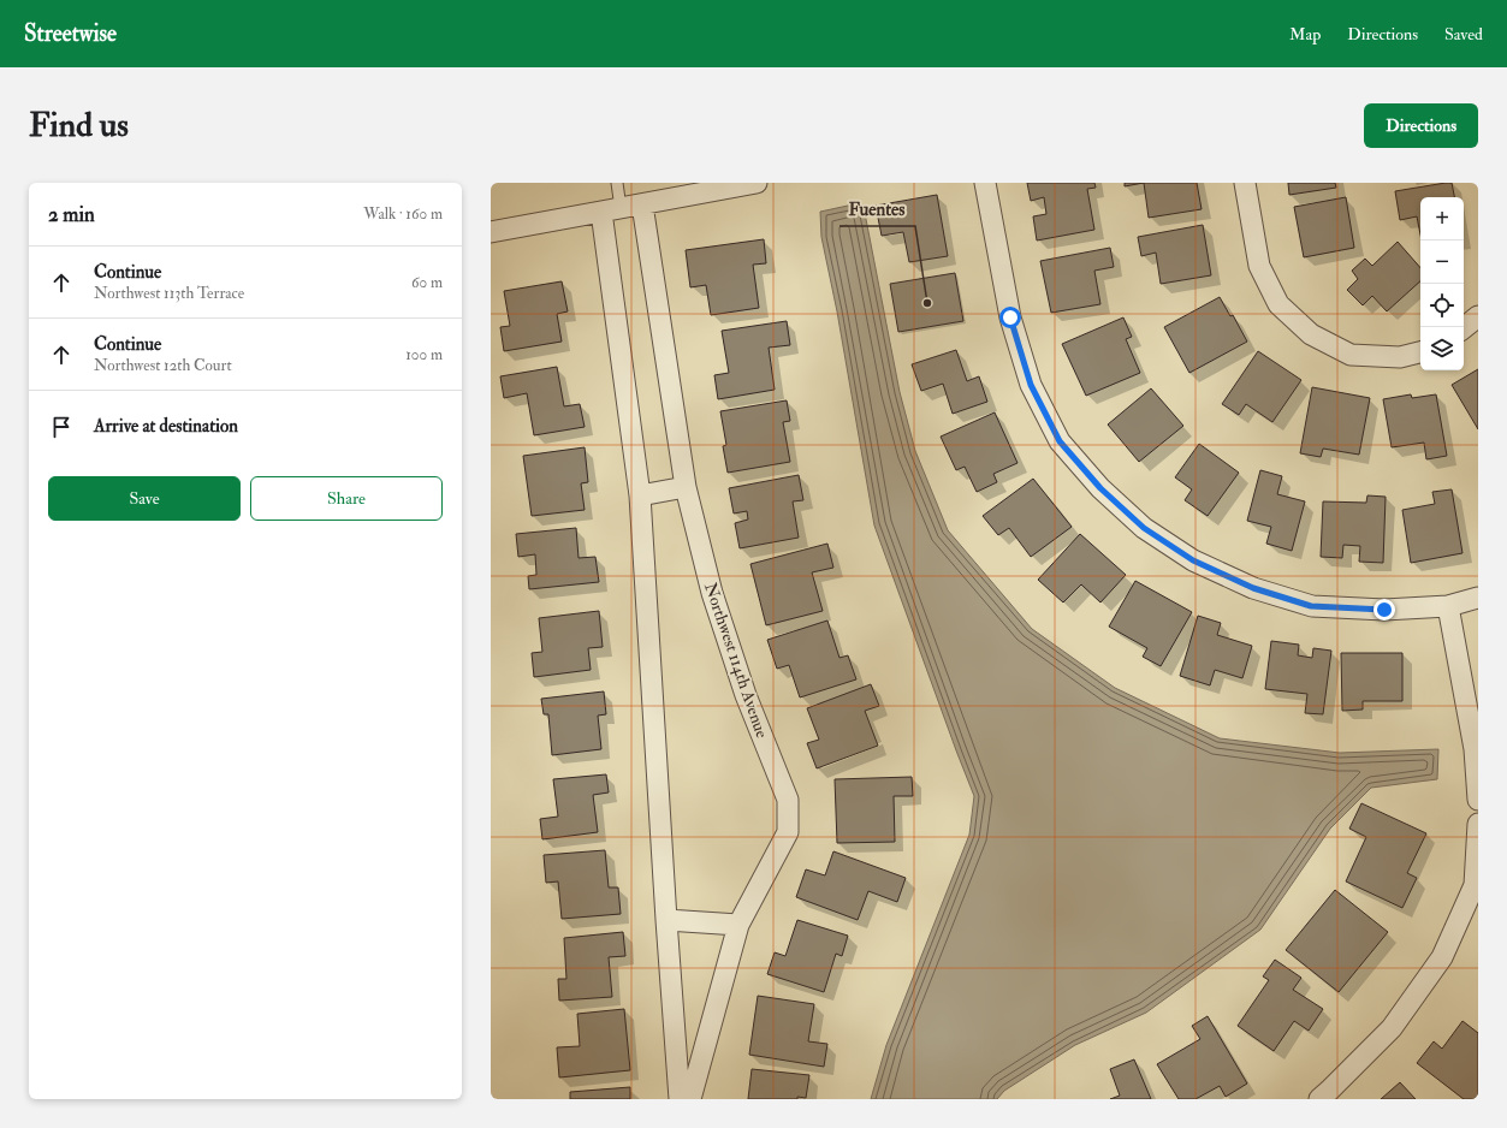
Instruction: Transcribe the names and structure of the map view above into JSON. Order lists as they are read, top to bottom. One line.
{"streets":{"street":["Northwest 114th Avenue"]},"places":["Fuentes"],"page":{"header":"Streetwise","nav":["Map","Directions","Saved"],"buttons":["Directions",["Save","Share"]],"title":"Find us","heading":["2 min","Walk · 160 m"],"map_buttons":["+","−"],"list":[["Continue","Northwest 113th Terrace","60 m"],["Continue","Northwest 12th Court","100 m"],"Arrive at destination"]}}
